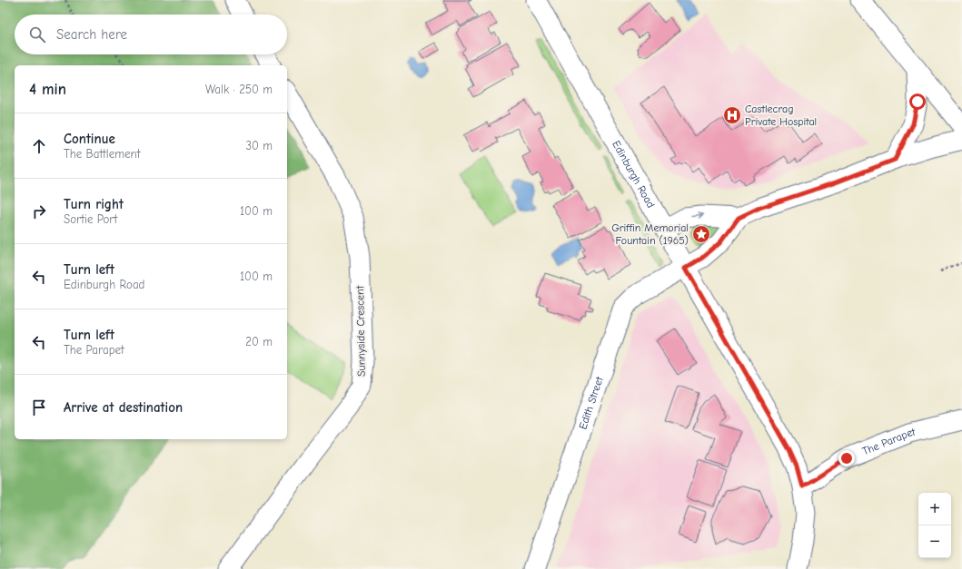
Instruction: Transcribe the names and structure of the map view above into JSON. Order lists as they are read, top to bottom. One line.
{"streets":{"street":["Edinburgh Road","Sunnyside Crescent","Edith Street","The Parapet"]},"crossings":[["Edinburgh Road","Edith Street"],["Edinburgh Road","The Parapet"]],"places":{"hospital":["Castlecrag Private Hospital"],"place":["Griffin Memorial Fountain (1965)"]},"page":{"search":"Search here","heading":["4 min","Walk · 250 m"],"list":[["Continue","The Battlement","30 m"],["Turn right","Sortie Port","100 m"],["Turn left","Edinburgh Road","100 m"],["Turn left","The Parapet","20 m"],"Arrive at destination"],"map_buttons":["+","−"]}}
